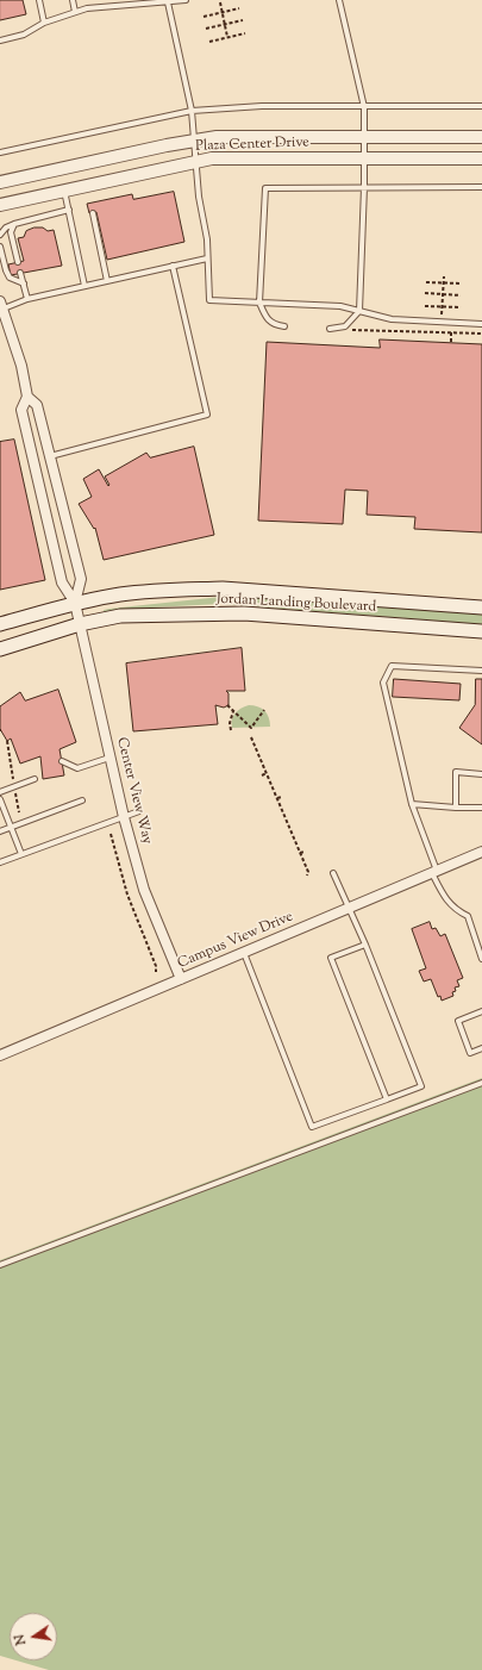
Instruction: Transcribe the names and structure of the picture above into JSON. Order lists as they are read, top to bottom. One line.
{"streets":{"main road":["Jordan Landing Boulevard"],"street":["Plaza Center Drive","Center View Way","Campus View Drive"]},"crossings":[["Jordan Landing Boulevard","Center View Way"],["Center View Way","Campus View Drive"]],"north":"left"}
